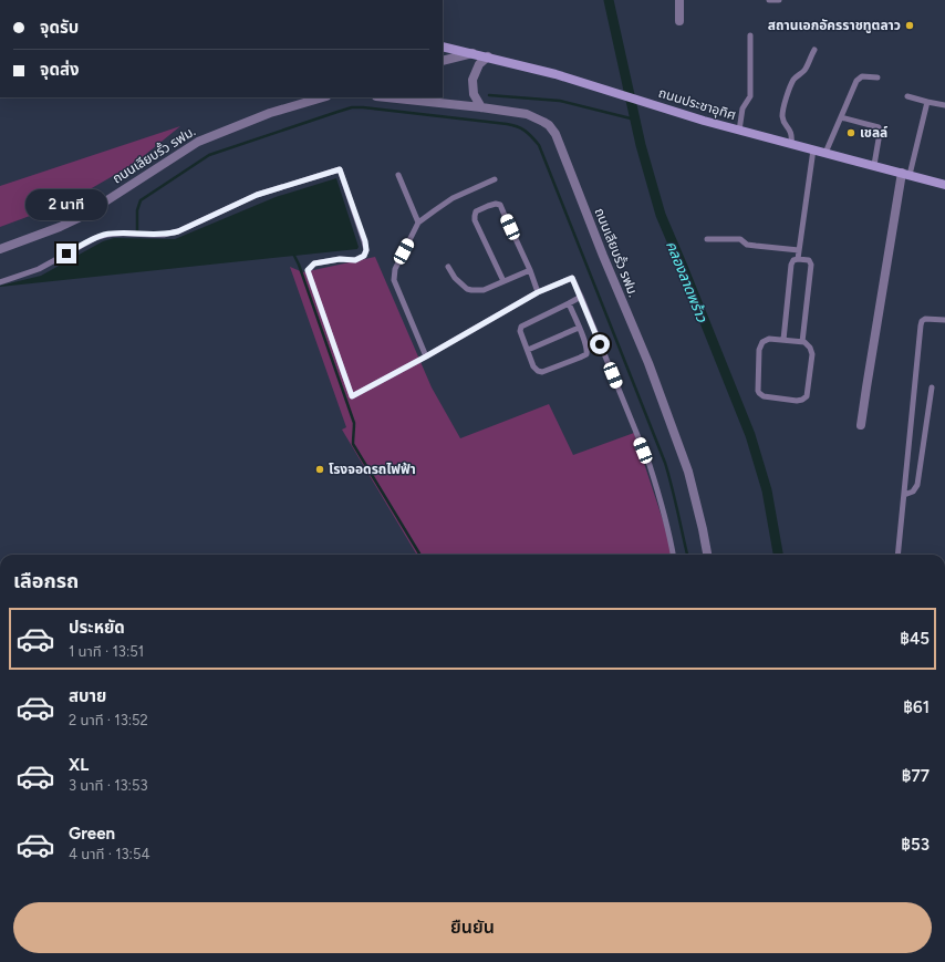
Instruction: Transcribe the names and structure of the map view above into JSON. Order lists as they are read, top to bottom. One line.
{"streets":{"main road":["ถนนประชาอุทิศ"],"street":["ถนนเลียบรั้ว รฟม."]},"water":["คลองลาดพร้าว"],"places":["สถานเอกอัครราชทูตลาว","เชลล์","โรงจอดรถไฟฟ้า"],"page":{"banner":["จุดรับ","จุดส่ง"],"bubble":"2 นาที","heading":"เลือกรถ","list":[{"name":"ประหยัด","note":"1 นาที · 13:51","value":"฿45"},{"name":"สบาย","note":"2 นาที · 13:52","value":"฿61"},{"name":"XL","note":"3 นาที · 13:53","value":"฿77"},{"name":"Green","note":"4 นาที · 13:54","value":"฿53"}],"buttons":"ยืนยัน"}}
